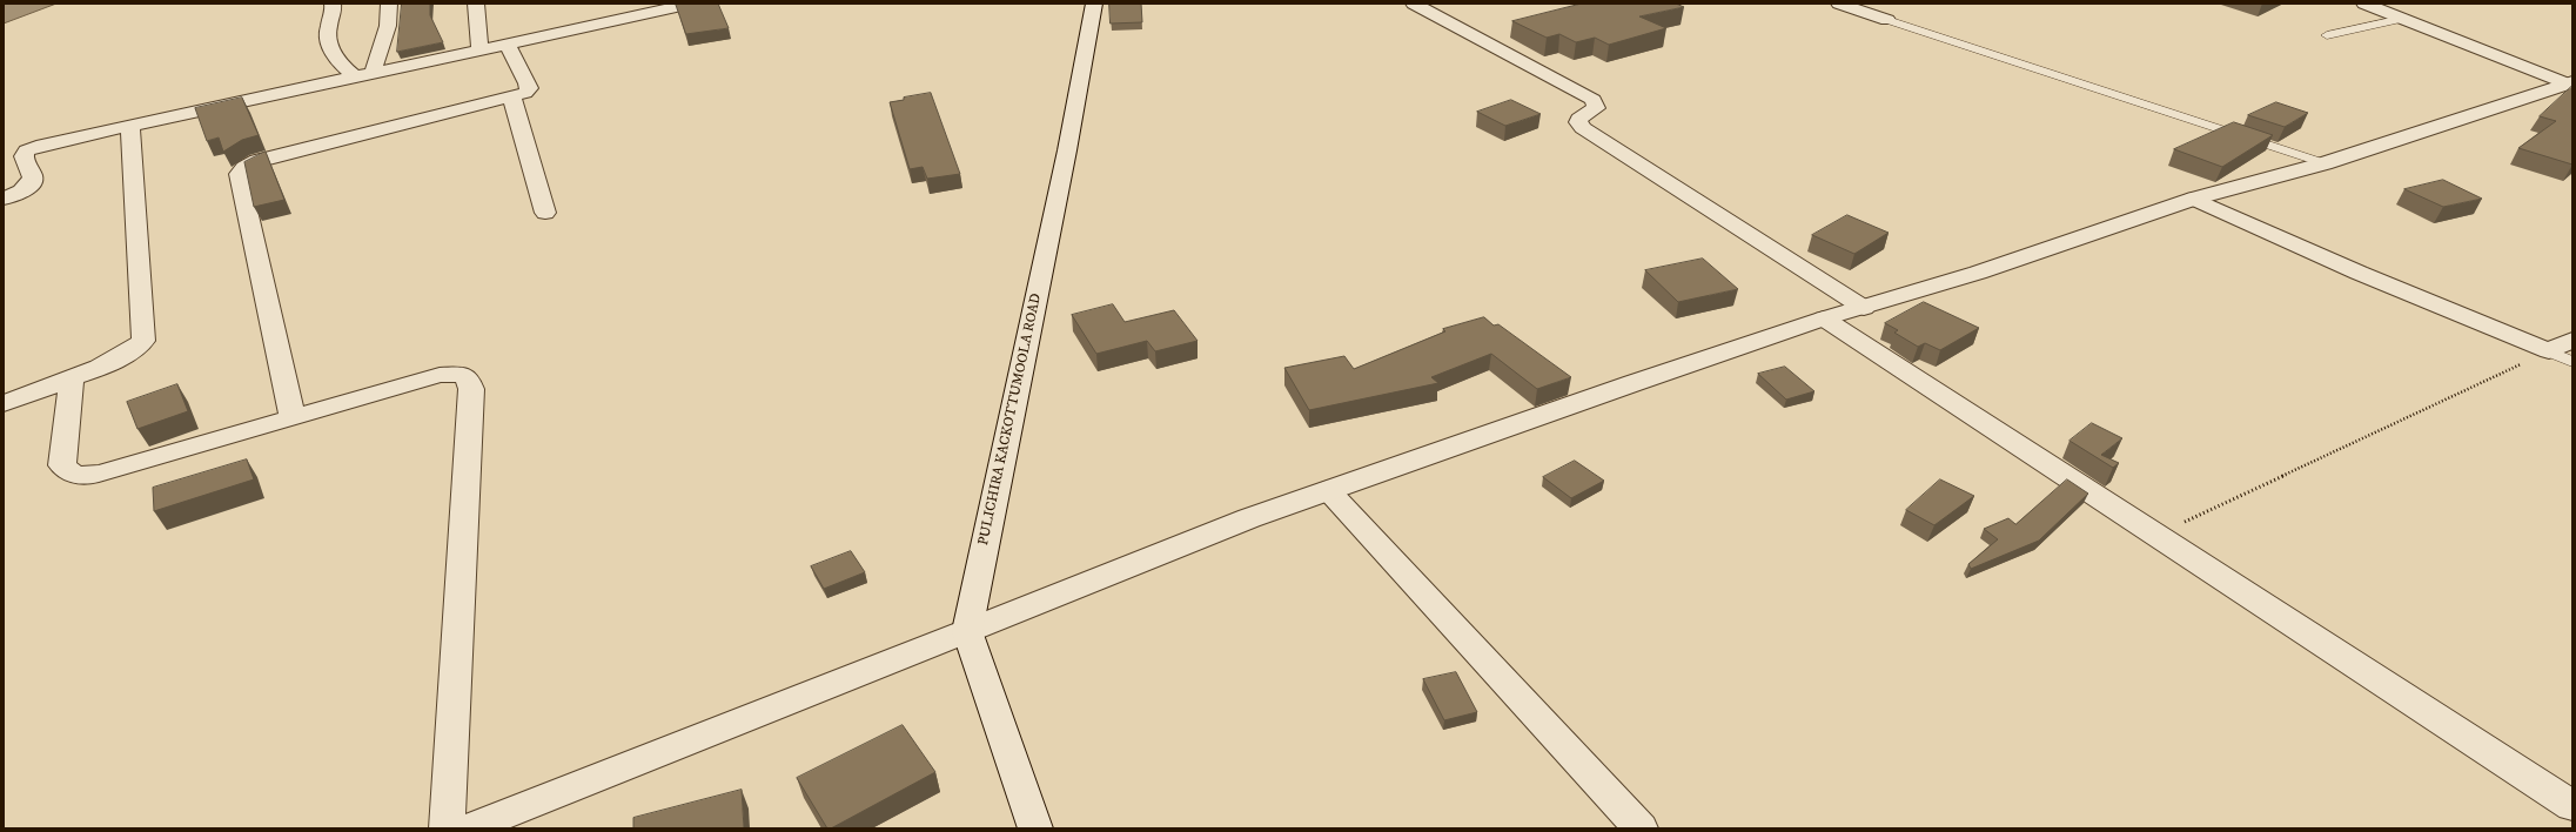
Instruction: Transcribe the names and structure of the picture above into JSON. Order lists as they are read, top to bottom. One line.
{"streets":{"street":["PULICHIRA KACKOTTUMOOLA ROAD"]}}
